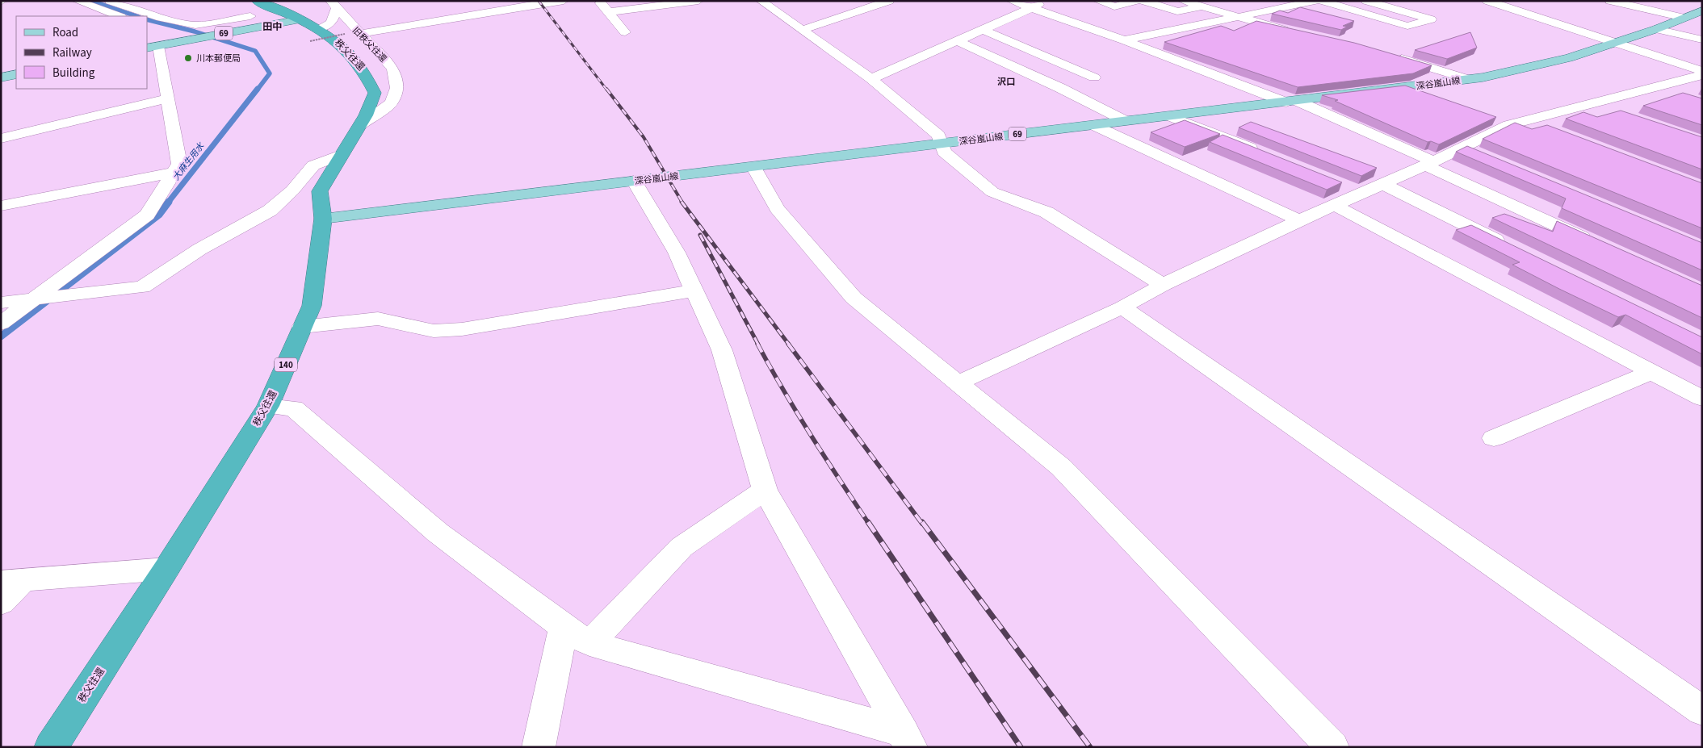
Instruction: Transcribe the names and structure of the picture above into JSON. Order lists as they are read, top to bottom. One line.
{"streets":{"highway":["秩父往還","140"],"main road":["69","深谷嵐山線"],"street":["旧秩父往還"]},"crossings":[["69","秩父往還"],["旧秩父往還","秩父往還"],["秩父往還","深谷嵐山線"]],"districts":["田中","沢口"],"water":["大麻生用水"],"places":["川本郵便局"],"legend":["Road","Railway","Building"]}
